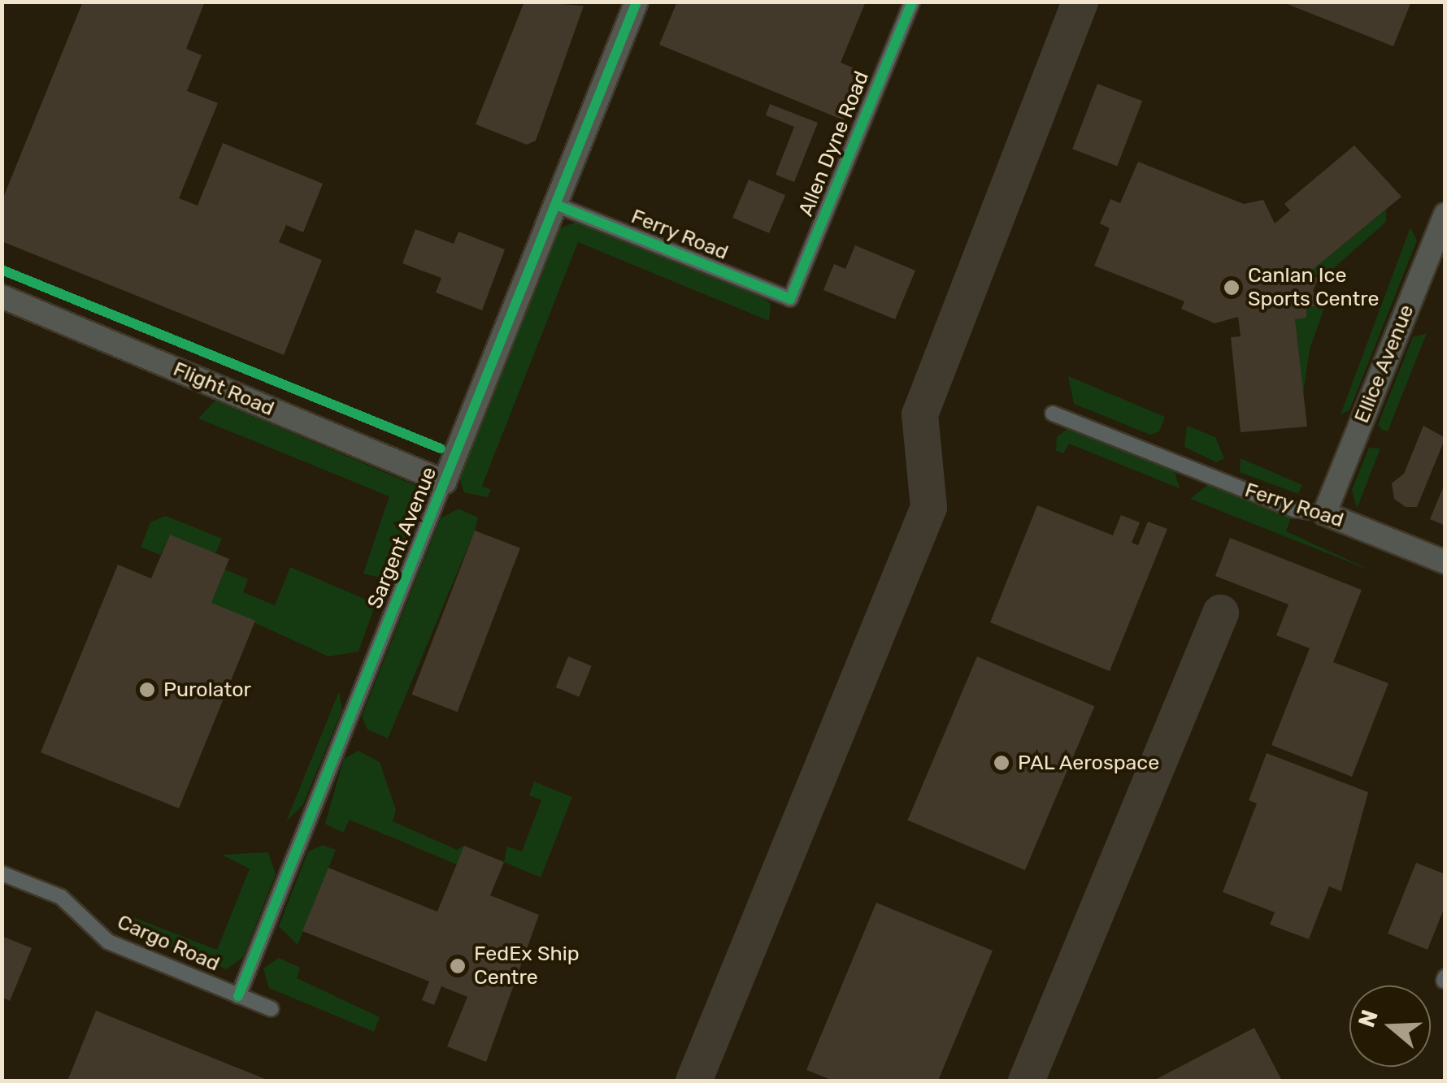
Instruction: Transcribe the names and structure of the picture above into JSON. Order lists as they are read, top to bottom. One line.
{"streets":{"street":["Allen Dyne Road","Ferry Road","Ellice Avenue","Flight Road","Sargent Avenue","Cargo Road"]},"crossings":[["Allen Dyne Road","Ferry Road"],["Ferry Road","Ellice Avenue"],["Ferry Road","Sargent Avenue"],["Flight Road","Sargent Avenue"],["Sargent Avenue","Cargo Road"]],"places":["Canlan Ice Sports Centre","Purolator","PAL Aerospace","FedEx Ship Centre"],"north":"left"}
